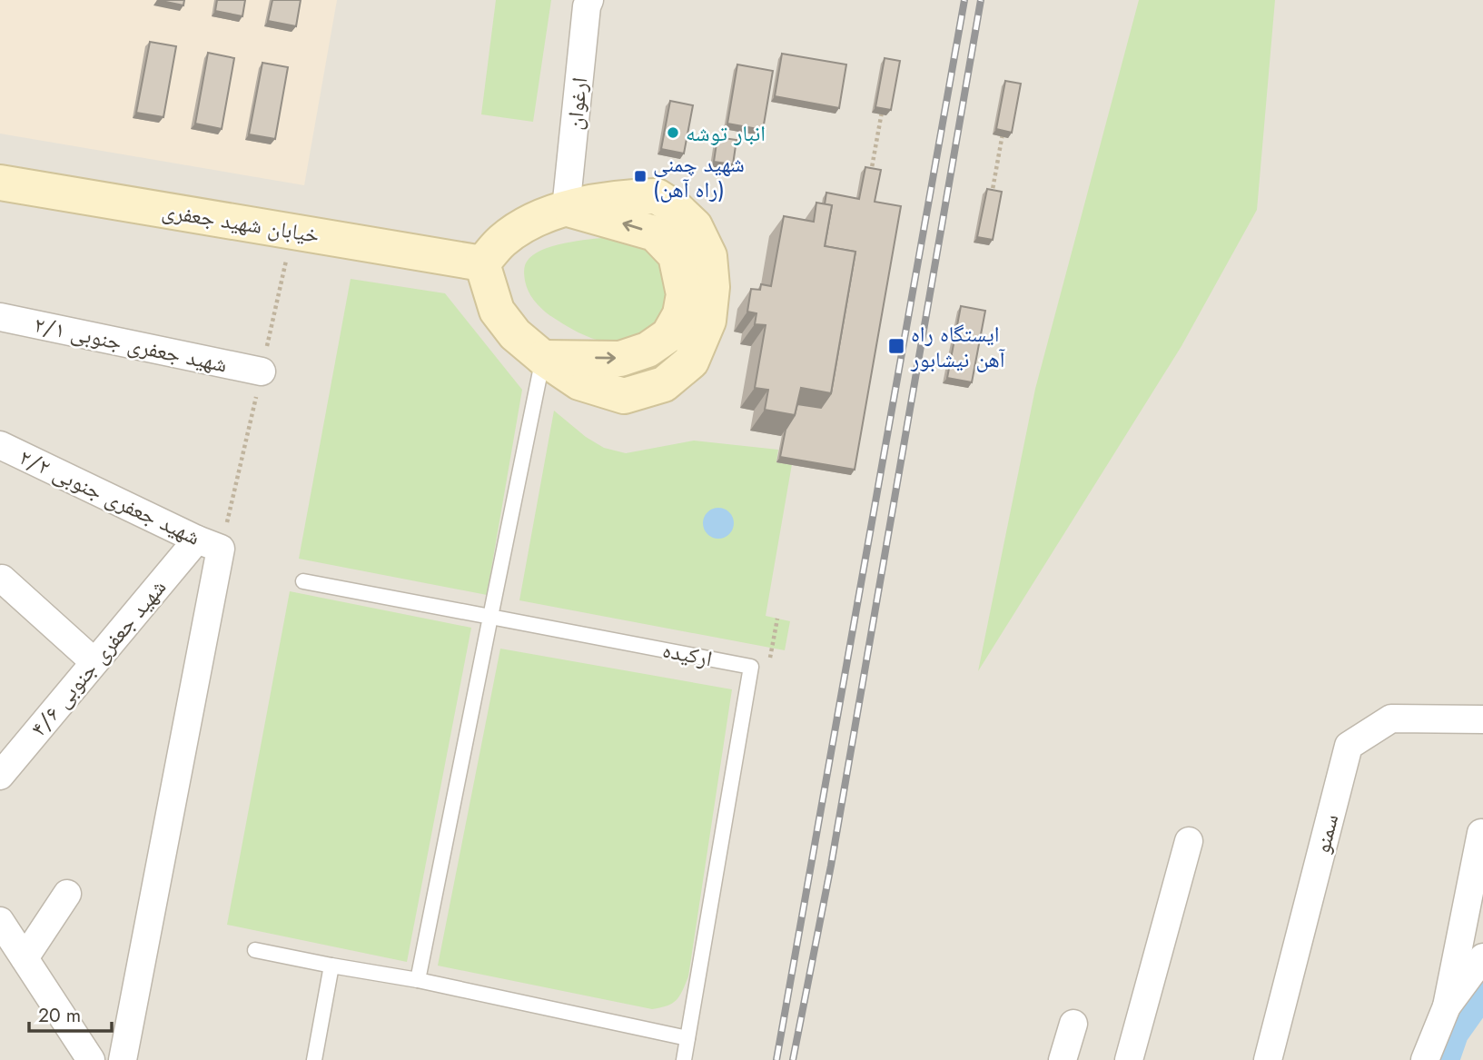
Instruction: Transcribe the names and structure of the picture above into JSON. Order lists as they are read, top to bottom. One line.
{"streets":{"main road":["خیابان شهید جعفری"],"street":["ارغوان","شهید جعفری جنوبی ۲/۱","شهید جعفری جنوبی ۲/۲","شهید جعفری جنوبی ۴/۶","سمنو"],"lane":["ارکیده"]},"crossings":[["ارغوان","خیابان شهید جعفری"],["شهید جعفری جنوبی ۲/۲","شهید جعفری جنوبی ۴/۶"]],"places":{"other":["انبار توشه"],"transit":["شهید چمنی (راه آهن)","ایستگاه راه‌ آهن نیشابور"]},"scale_bar":"20 m"}
